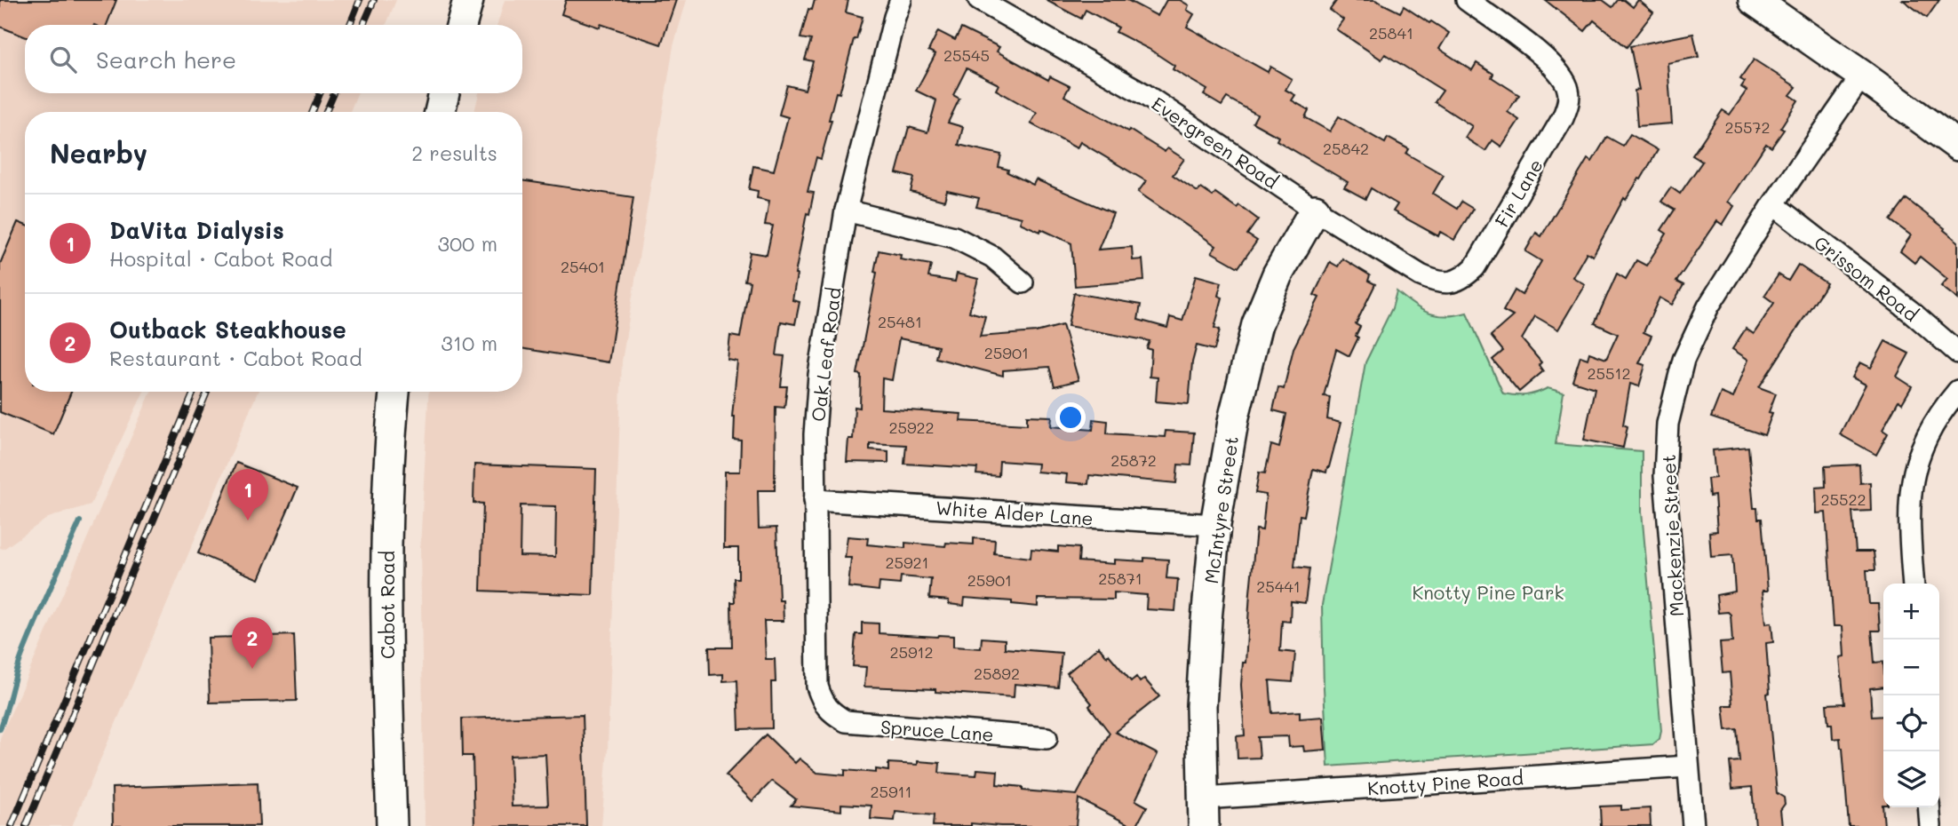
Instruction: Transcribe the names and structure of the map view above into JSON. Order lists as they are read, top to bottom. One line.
{"streets":{"main road":["McIntyre Street","Cabot Road"],"street":["Evergreen Road","Fir Lane","Grissom Road","Oak Leaf Road","White Alder Lane","Mackenzie Street","Spruce Lane","Knotty Pine Road"]},"crossings":[["Evergreen Road","Fir Lane"],["Evergreen Road","McIntyre Street"],["Grissom Road","Mackenzie Street"],["Oak Leaf Road","White Alder Lane"],["Oak Leaf Road","Spruce Lane"],["McIntyre Street","White Alder Lane"],["McIntyre Street","Knotty Pine Road"],["Mackenzie Street","Knotty Pine Road"]],"parks":["Knotty Pine Park"],"house_numbers":["25841","25545","25572","25842","25401","25481","25901","25512","25922","25872","25522","25921","25871","25901","25441","25912","25892","25911"],"page":{"search":"Search here","heading":["Nearby","2 results"],"list":[{"mark":"1","name":"DaVita Dialysis","note":"Hospital · Cabot Road","value":"300 m"},{"mark":"2","name":"Outback Steakhouse","note":"Restaurant · Cabot Road","value":"310 m"}],"pins":["1","2"],"map_buttons":["+","−"]}}
